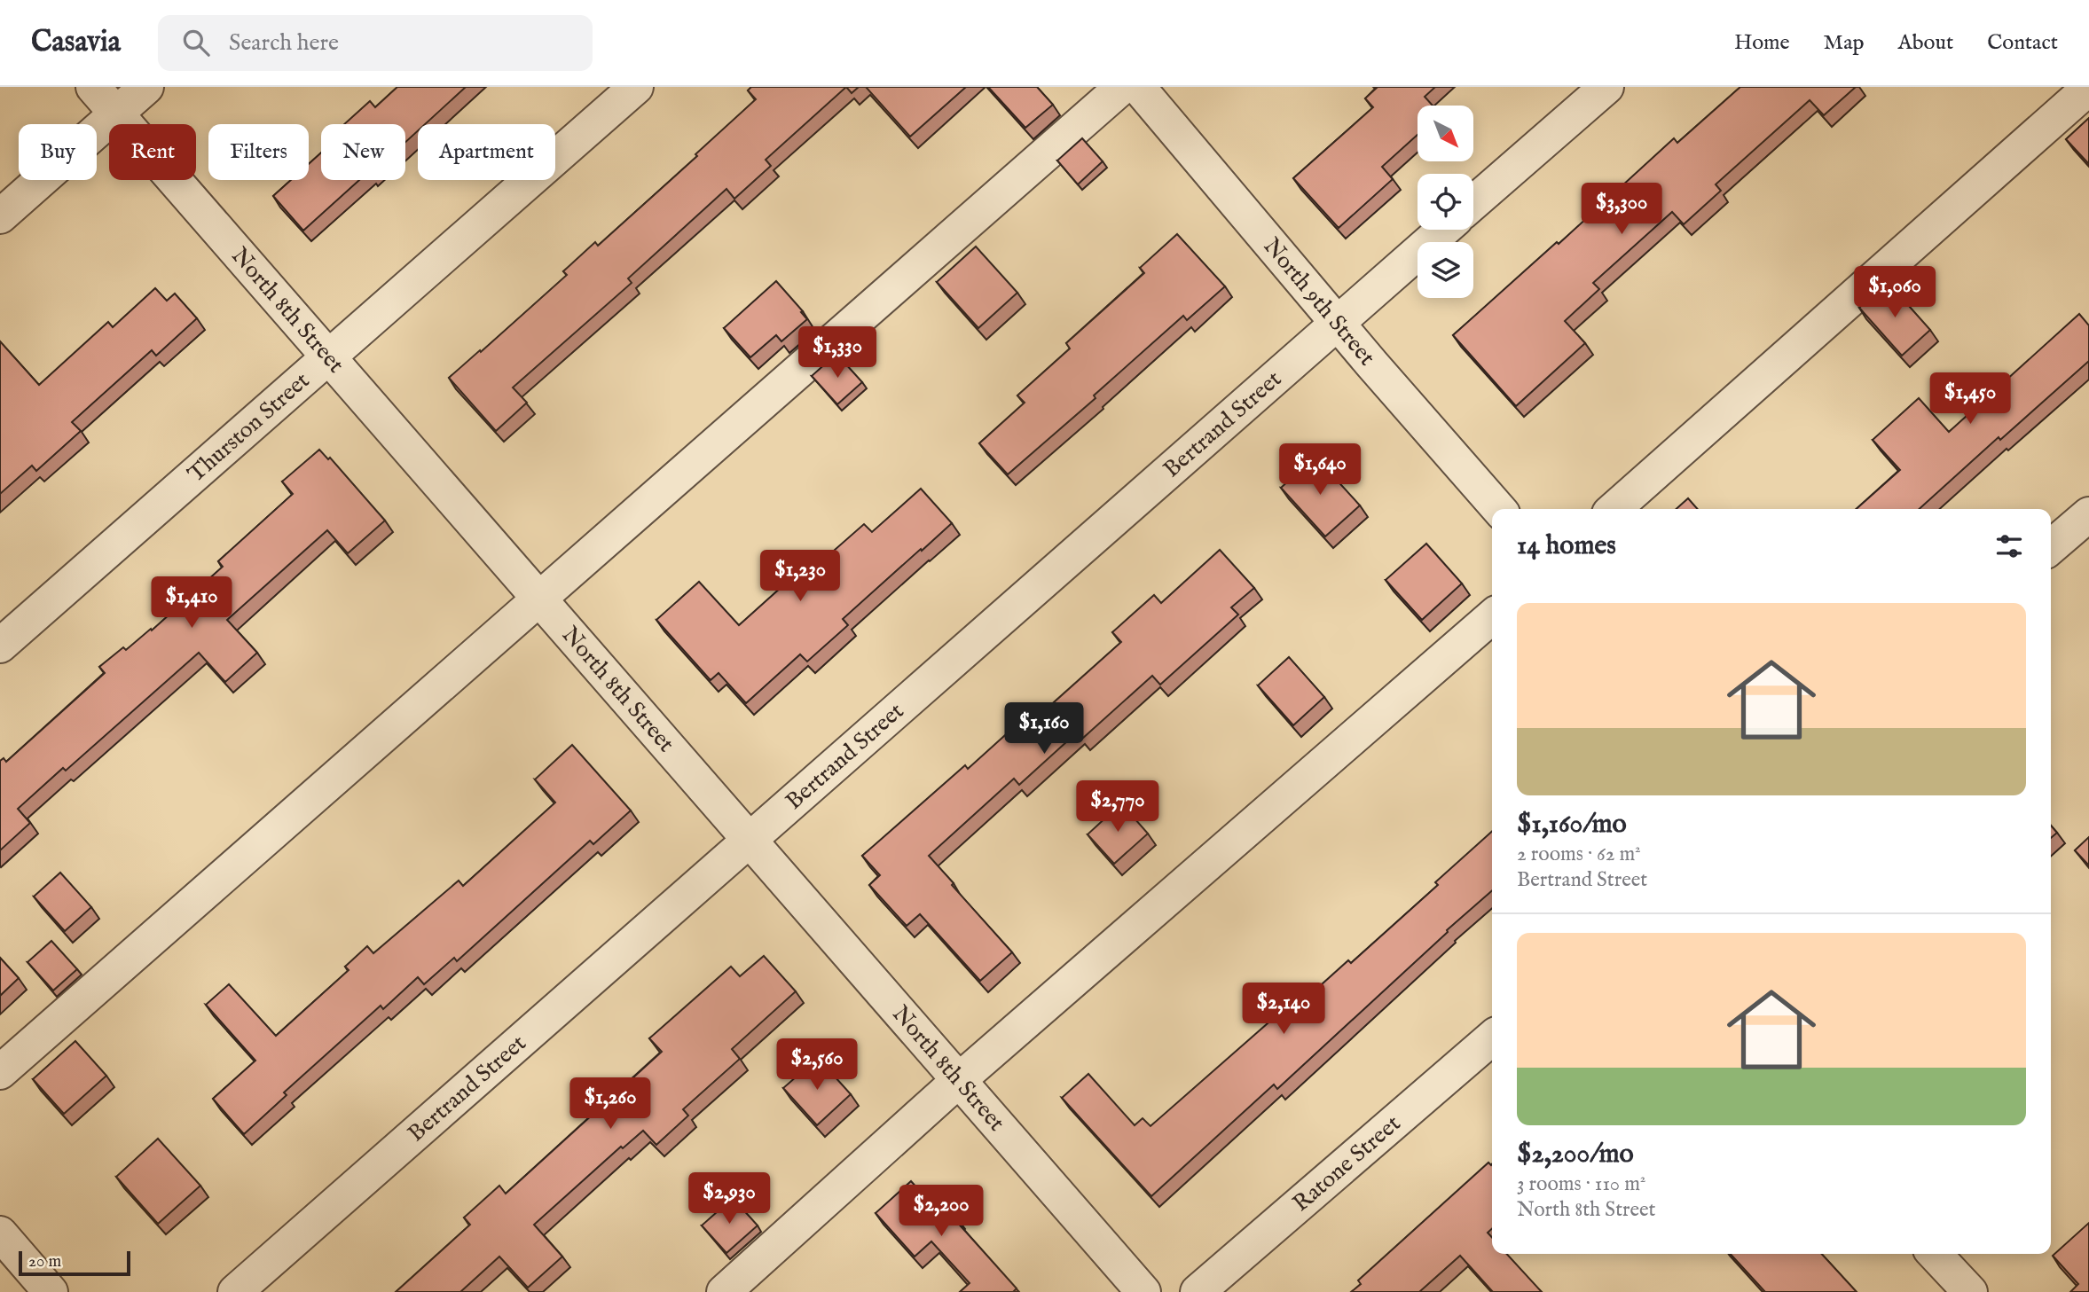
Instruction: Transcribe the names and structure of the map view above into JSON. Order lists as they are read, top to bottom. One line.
{"streets":{"street":["North 9th Street","North 8th Street","Bertrand Street","Thurston Street","Ratone Street"]},"crossings":[["North 9th Street","Bertrand Street"],["North 8th Street","Bertrand Street"],["North 8th Street","Thurston Street"]],"scale_bar":"20 m","north":"bottom right","page":{"header":"Casavia","search":"Search here","nav":["Home","Map","About","Contact"],"chip":["Buy","Rent","Filters","New","Apartment"],"price":["$3,300","$1,060","$1,330","$1,450","$1,640","$1,230","$1,410","$1,160","$2,770","$2,140","$2,560","$1,260","$2,930","$2,200"],"heading":"14 homes","list":[{"name":"$1,160/mo","note":"2 rooms · 62 m² · Bertrand Street"},{"name":"$2,200/mo","note":"3 rooms · 110 m² · North 8th Street"}],"scale":"20 m"}}
